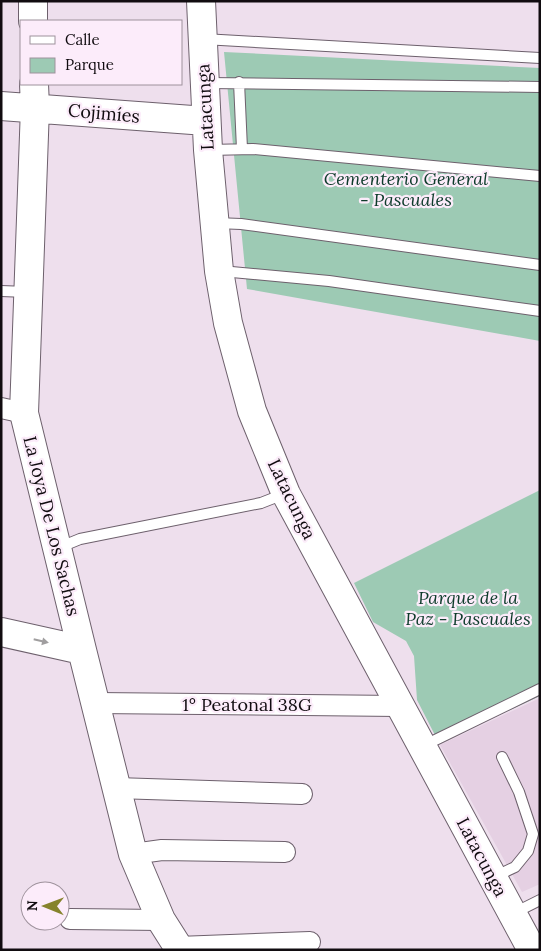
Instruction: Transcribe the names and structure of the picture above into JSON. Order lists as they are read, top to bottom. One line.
{"streets":{"street":["Latacunga","Cojimíes","La Joya De Los Sachas","1° Peatonal 38G"]},"crossings":[["Latacunga","Cojimíes"],["Latacunga","1° Peatonal 38G"],["Cojimíes","La Joya De Los Sachas"],["La Joya De Los Sachas","1° Peatonal 38G"]],"parks":["Cementerio General - Pascuales","Parque de la Paz - Pascuales"],"legend":["Calle","Parque"],"north":"left"}
